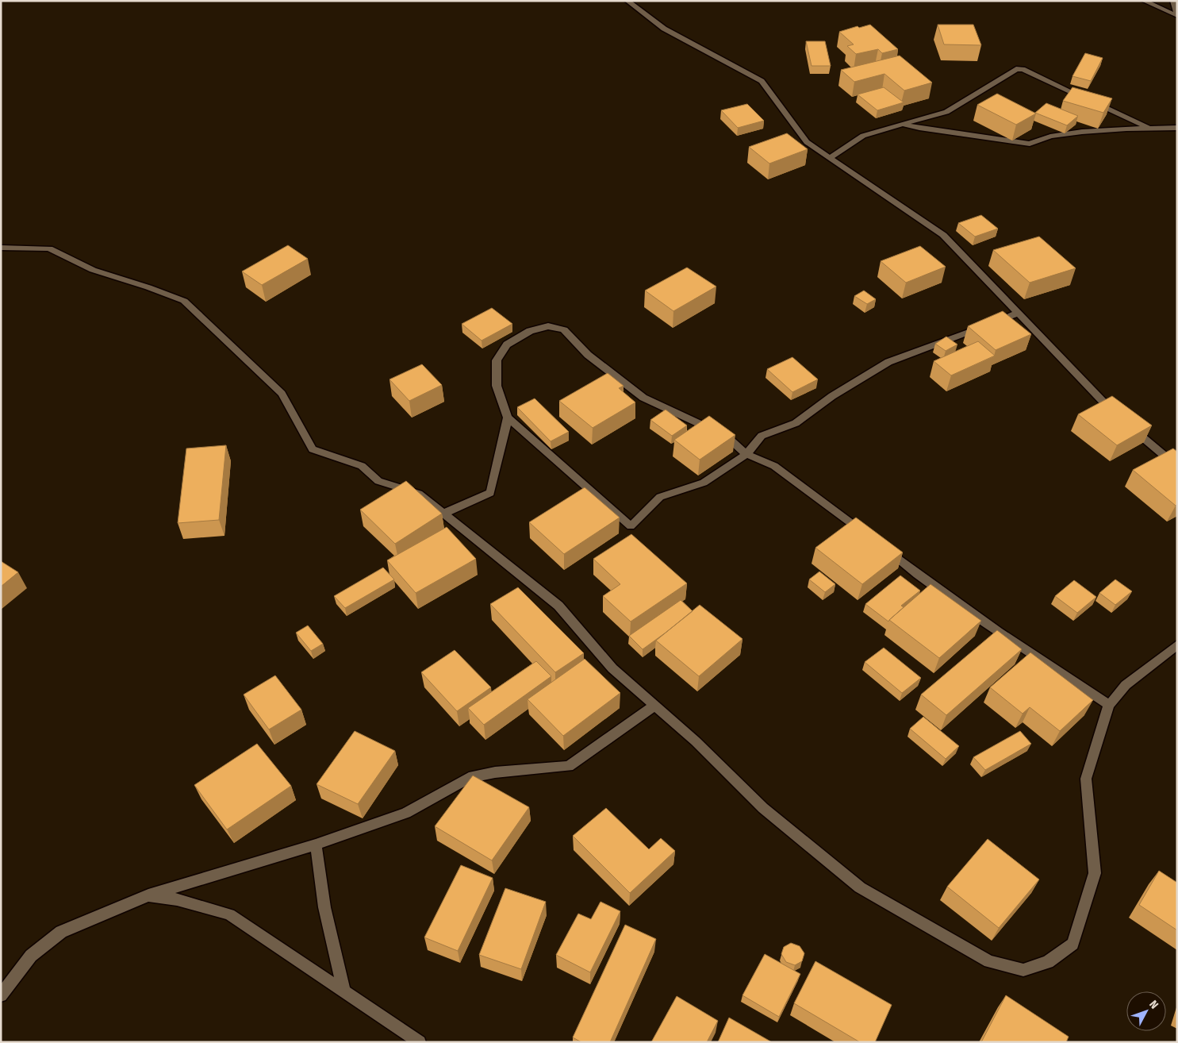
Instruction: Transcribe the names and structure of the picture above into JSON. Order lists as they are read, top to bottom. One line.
{"north":"top right"}
